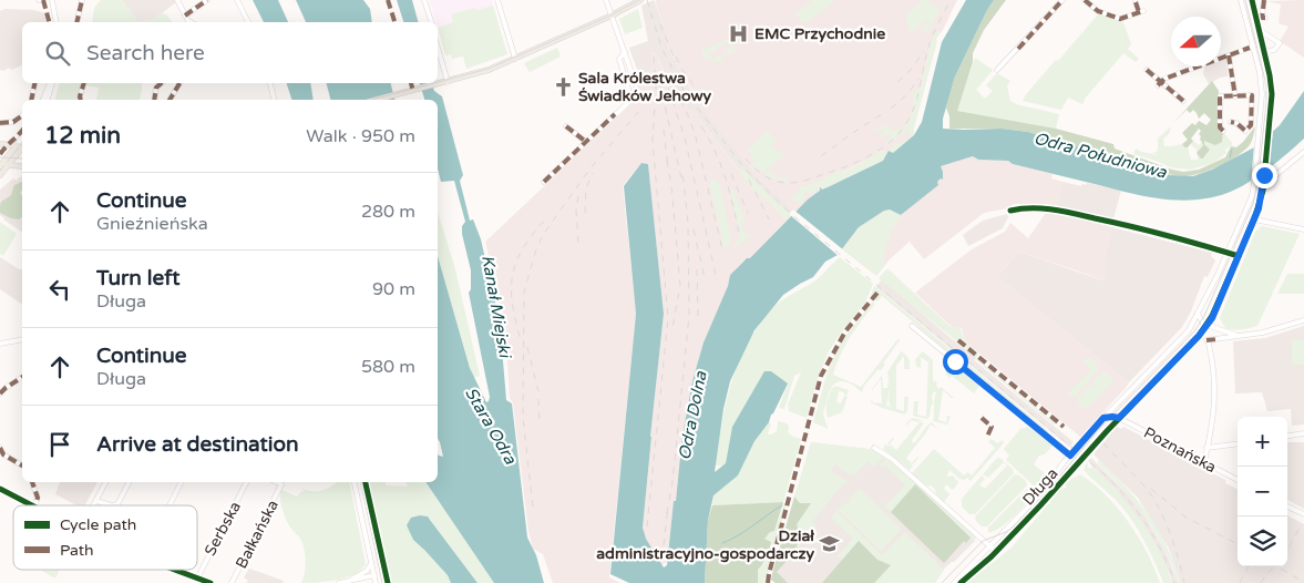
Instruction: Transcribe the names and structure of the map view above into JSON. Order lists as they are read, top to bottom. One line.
{"streets":{"street":["Poznańska","Długa","Serbska","Bałkańska"]},"crossings":[["Poznańska","Długa"]],"water":["Odra Południowa","Kanał Miejski","Odra Dolna","Stara Odra"],"places":{"hospital":["EMC Przychodnie"],"church":["Sala Królestwa Świadków Jehowy"],"school or university":["Dział administracyjno-gospodarczy"]},"legend":["Cycle path","Path"],"north":"left","page":{"search":"Search here","heading":["12 min","Walk · 950 m"],"list":[["Continue","Gnieźnieńska","280 m"],["Turn left","Długa","90 m"],["Continue","Długa","580 m"],"Arrive at destination"],"map_buttons":["+","−"]}}
